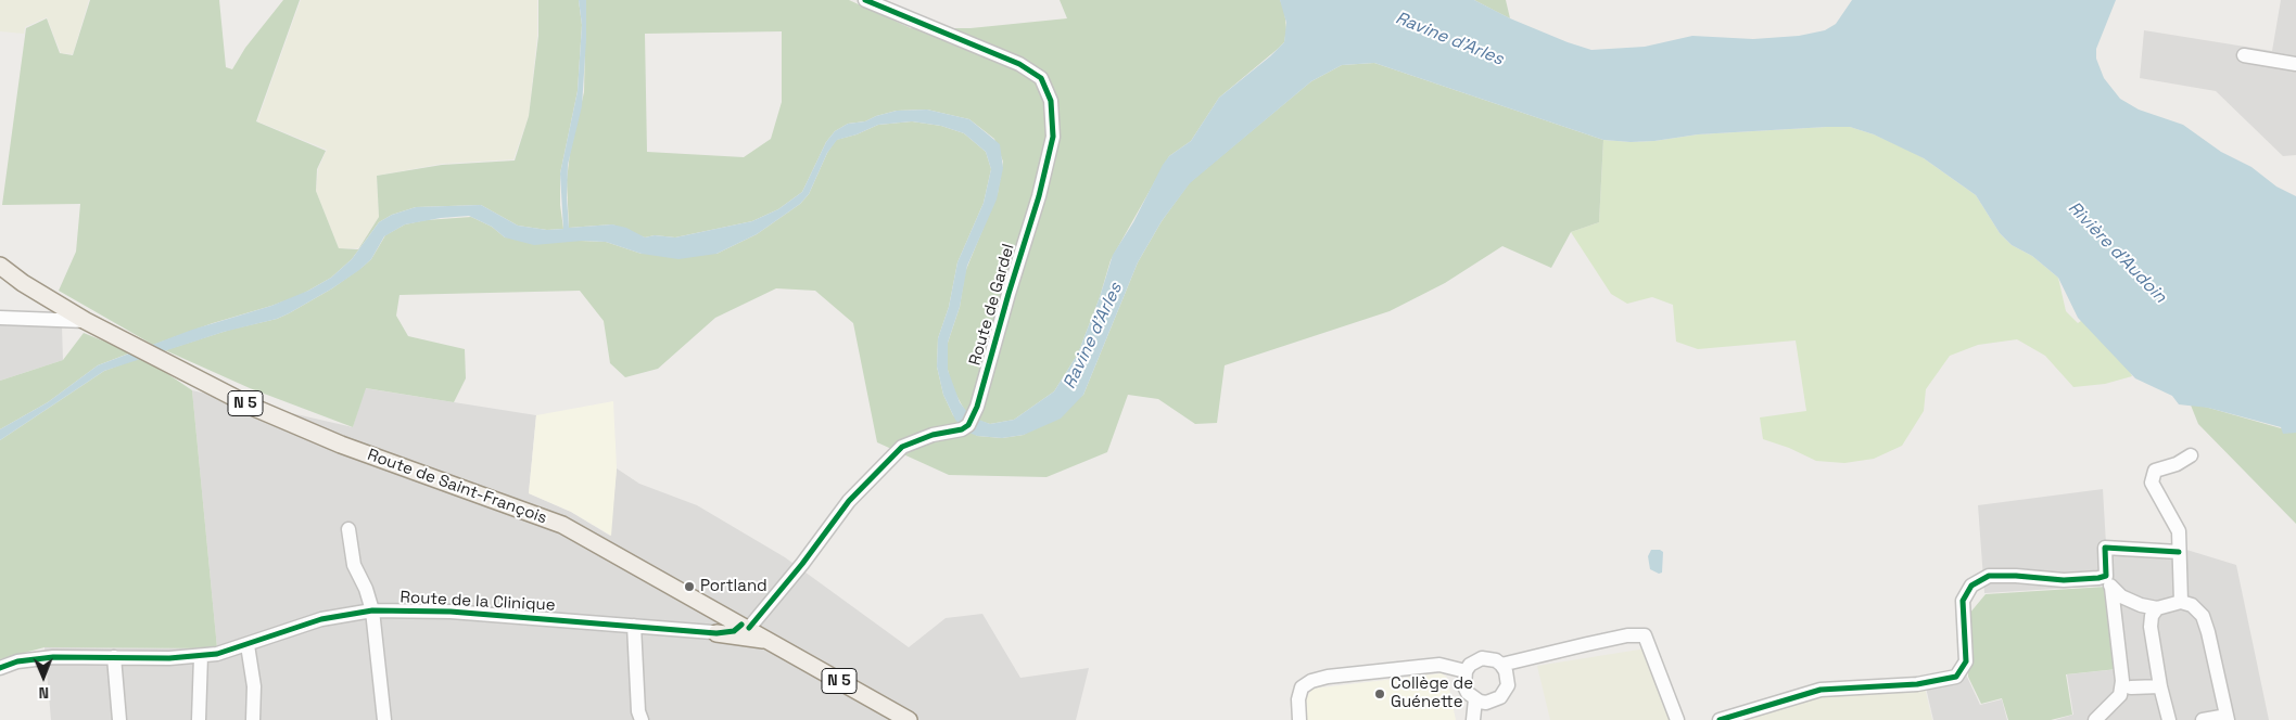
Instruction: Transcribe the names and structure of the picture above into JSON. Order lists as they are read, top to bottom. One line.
{"streets":{"main road":["N 5","Route de Saint-François"],"street":["Route de Gardel","Route de la Clinique"]},"crossings":[["Route de Gardel","Route de Saint-François"],["Route de Gardel","Route de la Clinique"],["Route de Saint-François","Route de la Clinique"]],"water":["Ravine d'Arles","Rivière d'Audoin"],"places":["Portland","Collège de Guénette"],"north":"bottom"}
